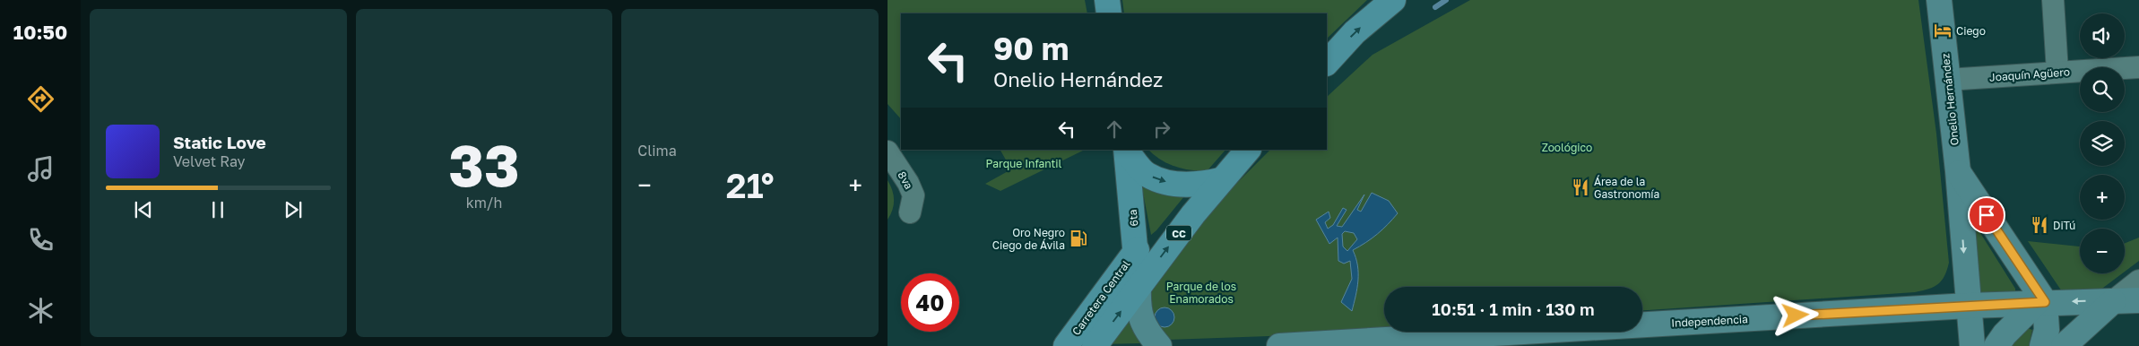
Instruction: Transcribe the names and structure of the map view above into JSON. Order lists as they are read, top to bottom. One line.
{"streets":{"main road":["6ta","CC","Carretera Central"],"street":["Joaquín Agüero","Onelio Hernández","8va","Independencia"]},"crossings":[["Joaquín Agüero","Onelio Hernández"],["Onelio Hernández","Independencia"],["6ta","CC"],["6ta","Carretera Central"]],"parks":["Zoológico","Parque Infantil","Parque de los Enamorados"],"places":{"hotel":["Ciego"],"restaurant":["Área de la Gastronomía","DiTú"],"fuel station":["Oro Negro Ciego de Ávila"]},"page":{"tabs":"10:50","tile":[["33","km/h"],"Clima"],"map_buttons":["+","−"],"turn":["90 m","Onelio Hernández"],"song":["Static Love","Velvet Ray"],"heat":["−","21°","+"],"limit":"40","trip":"10:51 · 1 min · 130 m"}}
